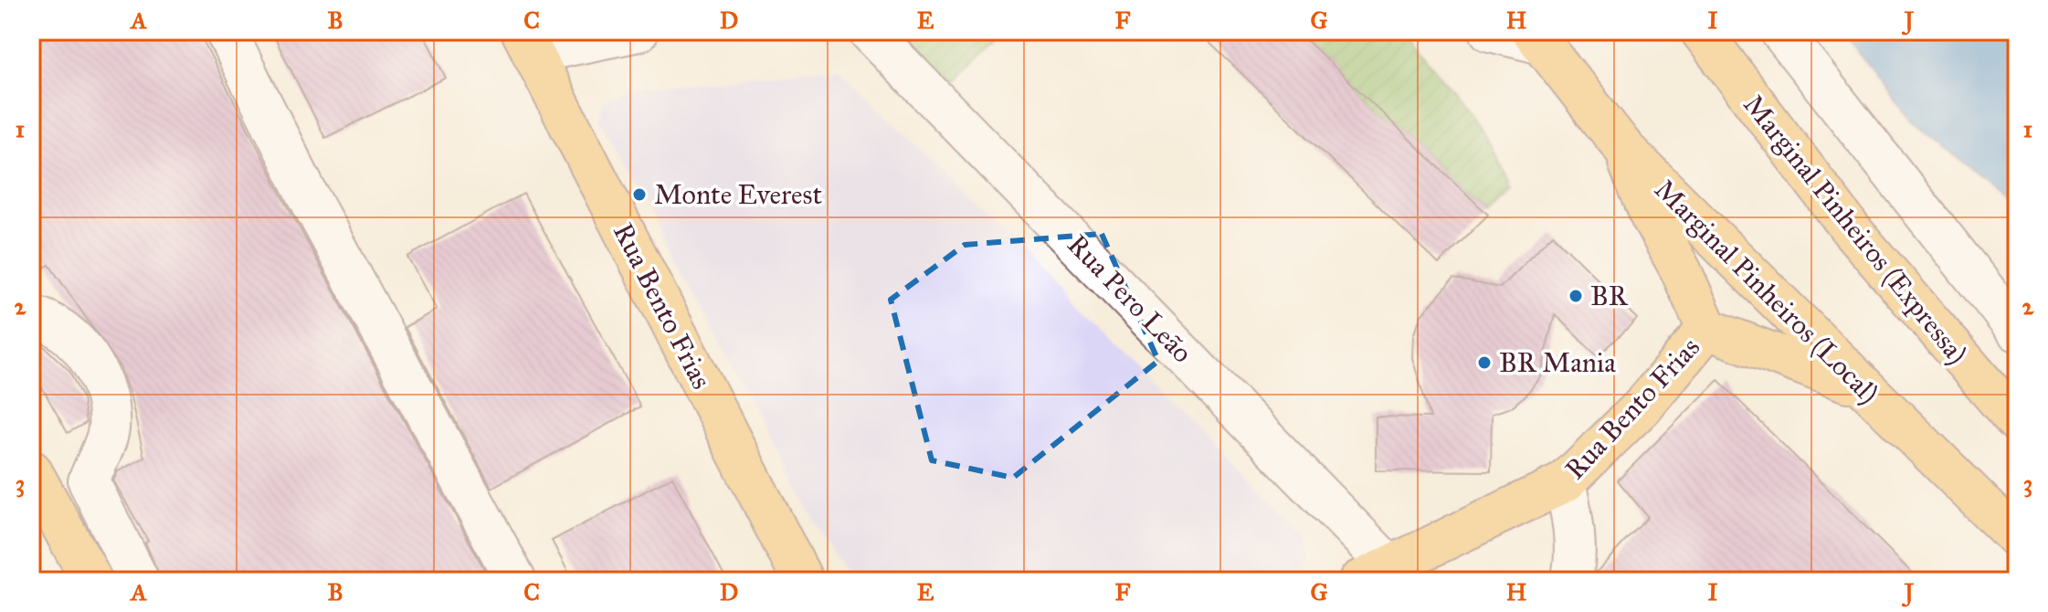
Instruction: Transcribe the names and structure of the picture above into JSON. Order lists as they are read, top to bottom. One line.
{"streets":{"main road":["Marginal Pinheiros (Expressa)","Marginal Pinheiros (Local)","Rua Bento Frias"],"street":["Rua Pero Leão"]},"crossings":[["Rua Pero Leão","Rua Bento Frias"]],"places":["Monte Everest","BR","BR Mania"],"grid":{"columns":["A","B","C","D","E","F","G","H","I","J"],"rows":["1","2","3"]}}
